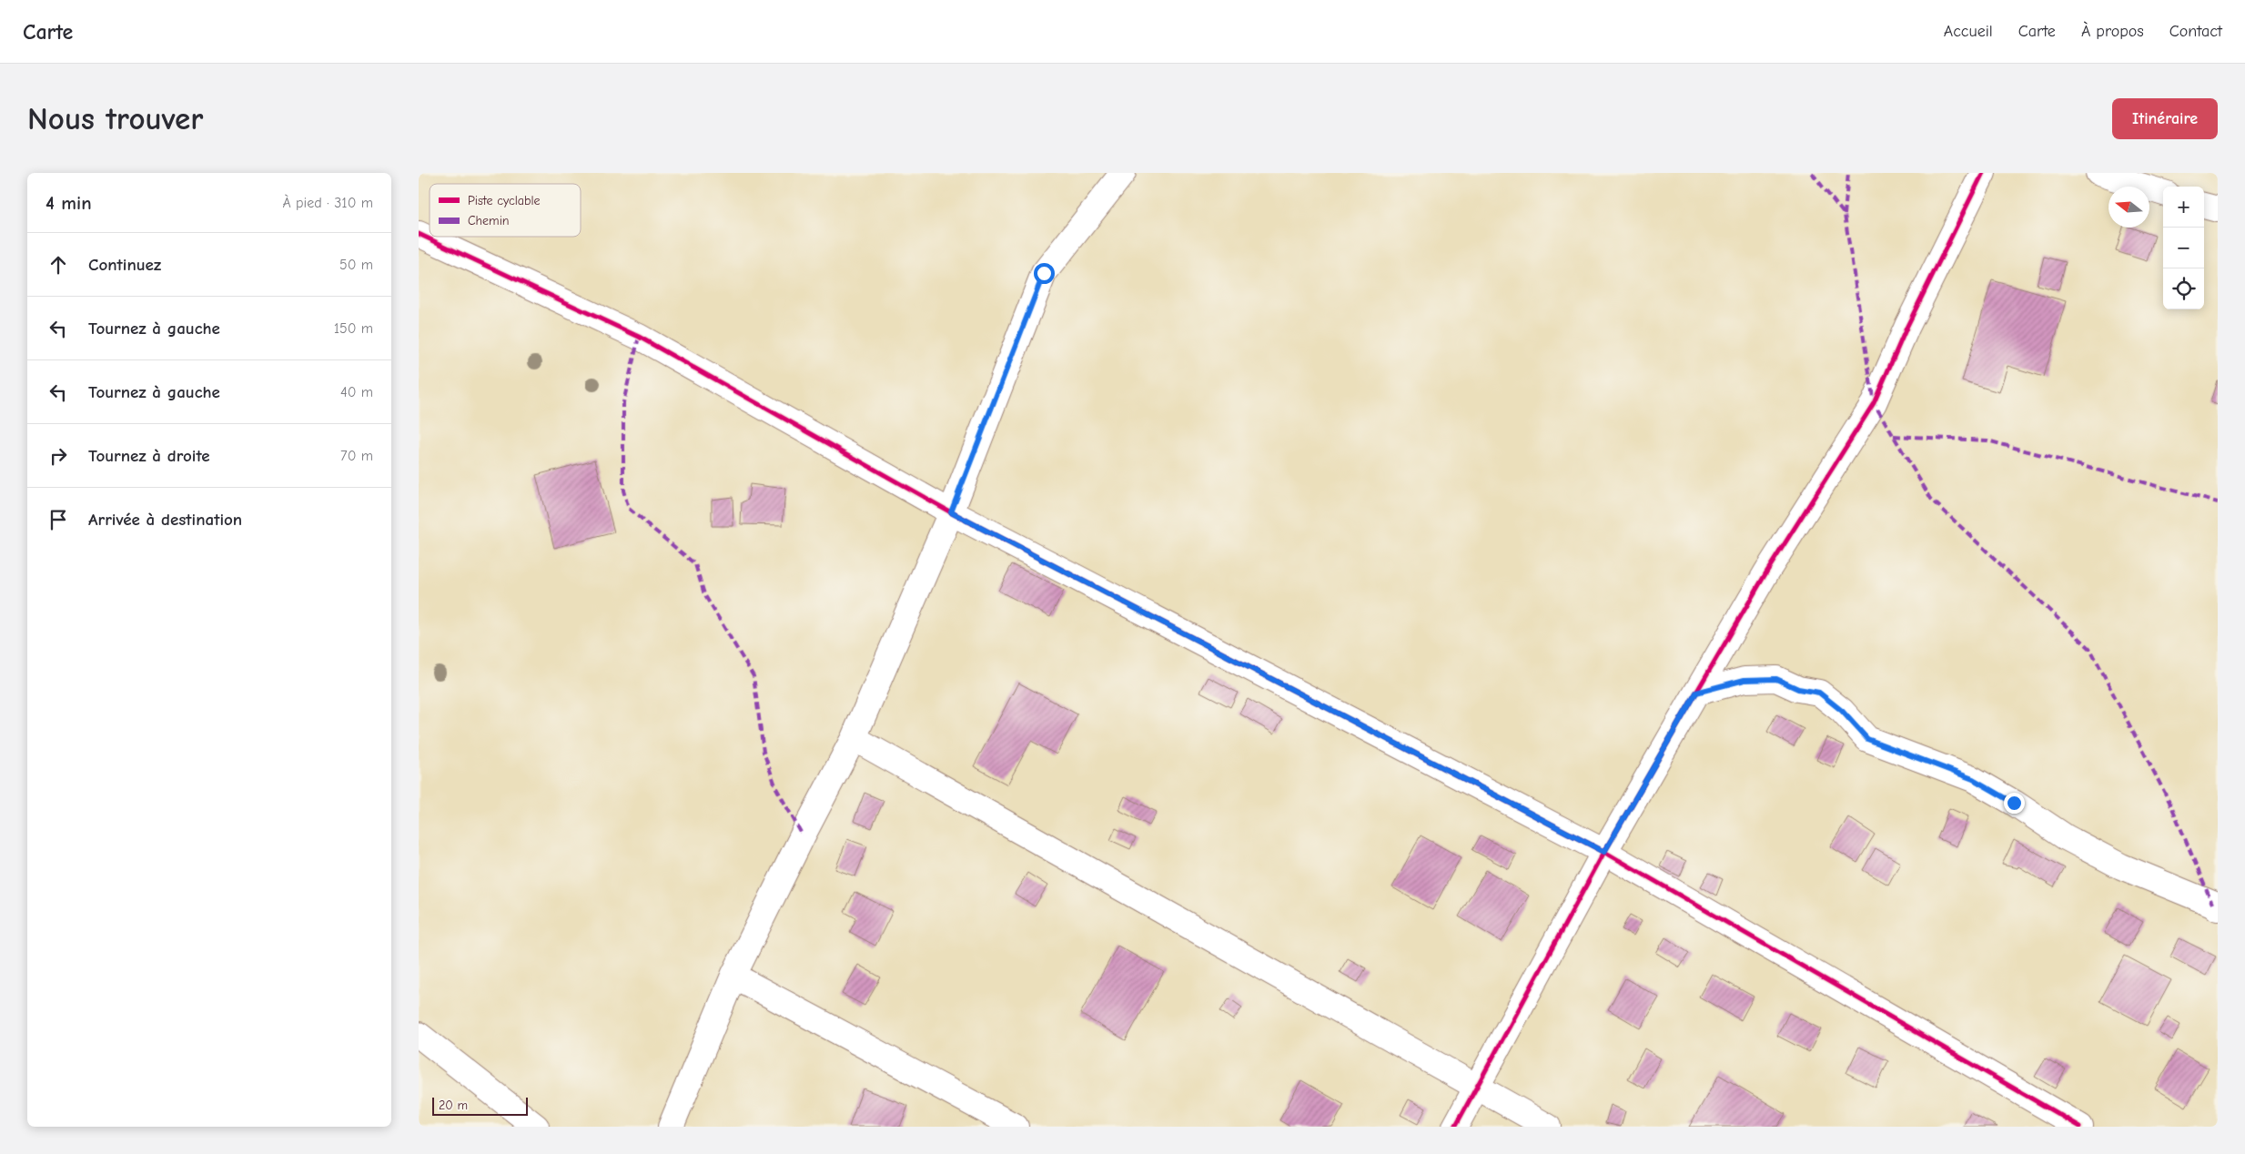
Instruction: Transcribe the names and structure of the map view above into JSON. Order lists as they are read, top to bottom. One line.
{"legend":["Piste cyclable","Chemin"],"scale_bar":"20 m","north":"left","page":{"header":"Carte","nav":["Accueil","Carte","À propos","Contact"],"buttons":"Itinéraire","title":"Nous trouver","heading":["4 min","À pied · 310 m"],"map_buttons":["+","−"],"list":[["Continuez","50 m"],["Tournez à gauche","150 m"],["Tournez à gauche","40 m"],["Tournez à droite","70 m"],"Arrivée à destination"],"scale":"20 m"}}
